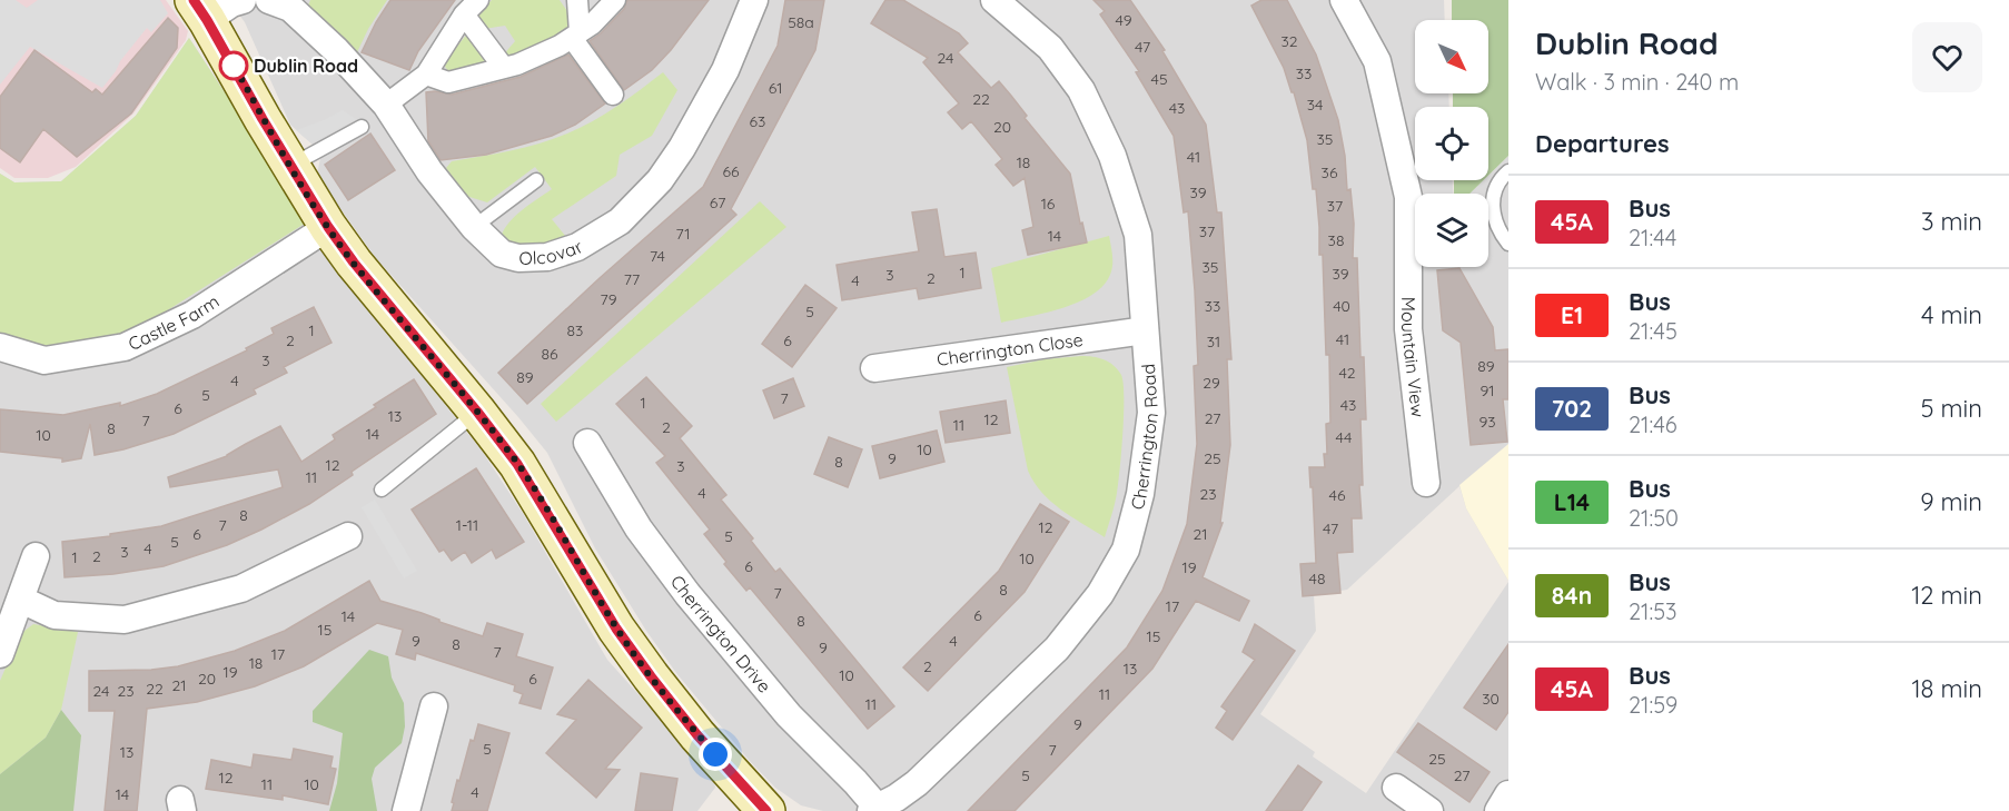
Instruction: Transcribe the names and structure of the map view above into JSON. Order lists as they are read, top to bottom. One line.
{"streets":{"street":["Olcovar","Castle Farm","Cherrington Close","Mountain View","Cherrington Road","Cherrington Drive"]},"crossings":[["Cherrington Close","Cherrington Road"],["Cherrington Road","Cherrington Drive"]],"places":["Dublin Road"],"lines":["bus line 45A"],"house_numbers":["49","58a","32","47","24","33","45","61","22","34","43","63","20","35","41","18","66","36","39","67","16","37","37","71","14","38","74","35","1","39","3","2","77","4","79","33","40","5","1","83","41","2","6","31","86","3","89","42","89","4","29","91","5","7","1","43","6","13","27","12","7","93","11","2","8","14","10","44","10","9","25","8","12","3","11","4","23","46","8","7","1-11","12","47","6","21","5","5","4","3","2","1","10","6","19","48","8","7","17","6","14","8","15","15","9","4","8","9","7","17","18","2","13","19","10","20","6","21","22","24","23","11","30","11","9","5","7","13","25","5","27","12","11","10","4","14"],"north":"bottom right","page":{"heading":[["Dublin Road","Walk · 3 min · 240 m"],"Departures"],"list":[{"mark":"45A","name":"Bus","note":"21:44","value":"3 min"},{"mark":"E1","name":"Bus","note":"21:45","value":"4 min"},{"mark":"702","name":"Bus","note":"21:46","value":"5 min"},{"mark":"L14","name":"Bus","note":"21:50","value":"9 min"},{"mark":"84n","name":"Bus","note":"21:53","value":"12 min"},{"mark":"45A","name":"Bus","note":"21:59","value":"18 min"}]}}
